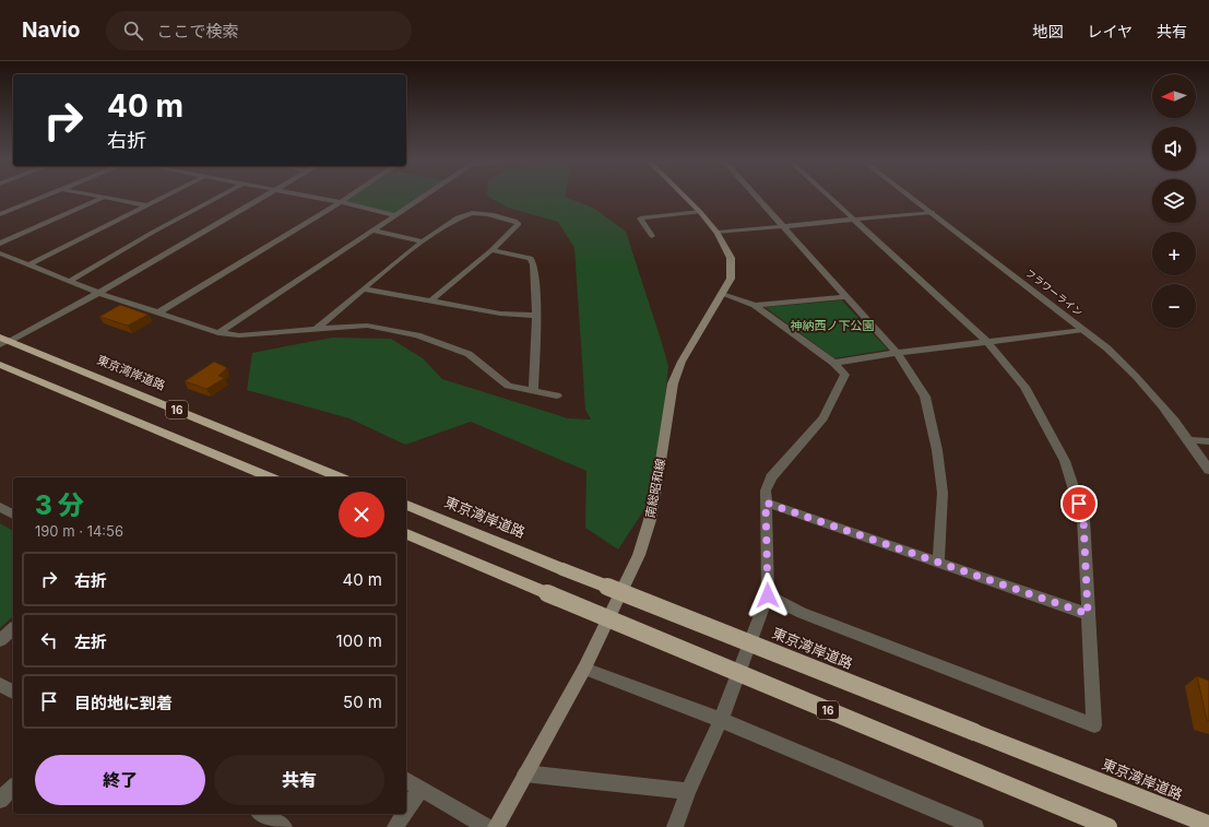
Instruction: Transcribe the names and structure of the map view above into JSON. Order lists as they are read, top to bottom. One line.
{"streets":{"highway":["東京湾岸道路","16"],"main road":["南総昭和線"],"street":["フラワーライン"]},"parks":["神納西ノ下公園"],"north":"left","page":{"header":"Navio","search":"ここで検索","nav":["地図","レイヤ","共有"],"map_buttons":["+","−"],"turn":["40 m","右折"],"heading":["3 分","190 m · 14:56"],"list":[{"name":"右折","value":"40 m"},{"name":"左折","value":"100 m"},{"name":"目的地に到着","value":"50 m"}],"buttons":["終了","共有"]}}
